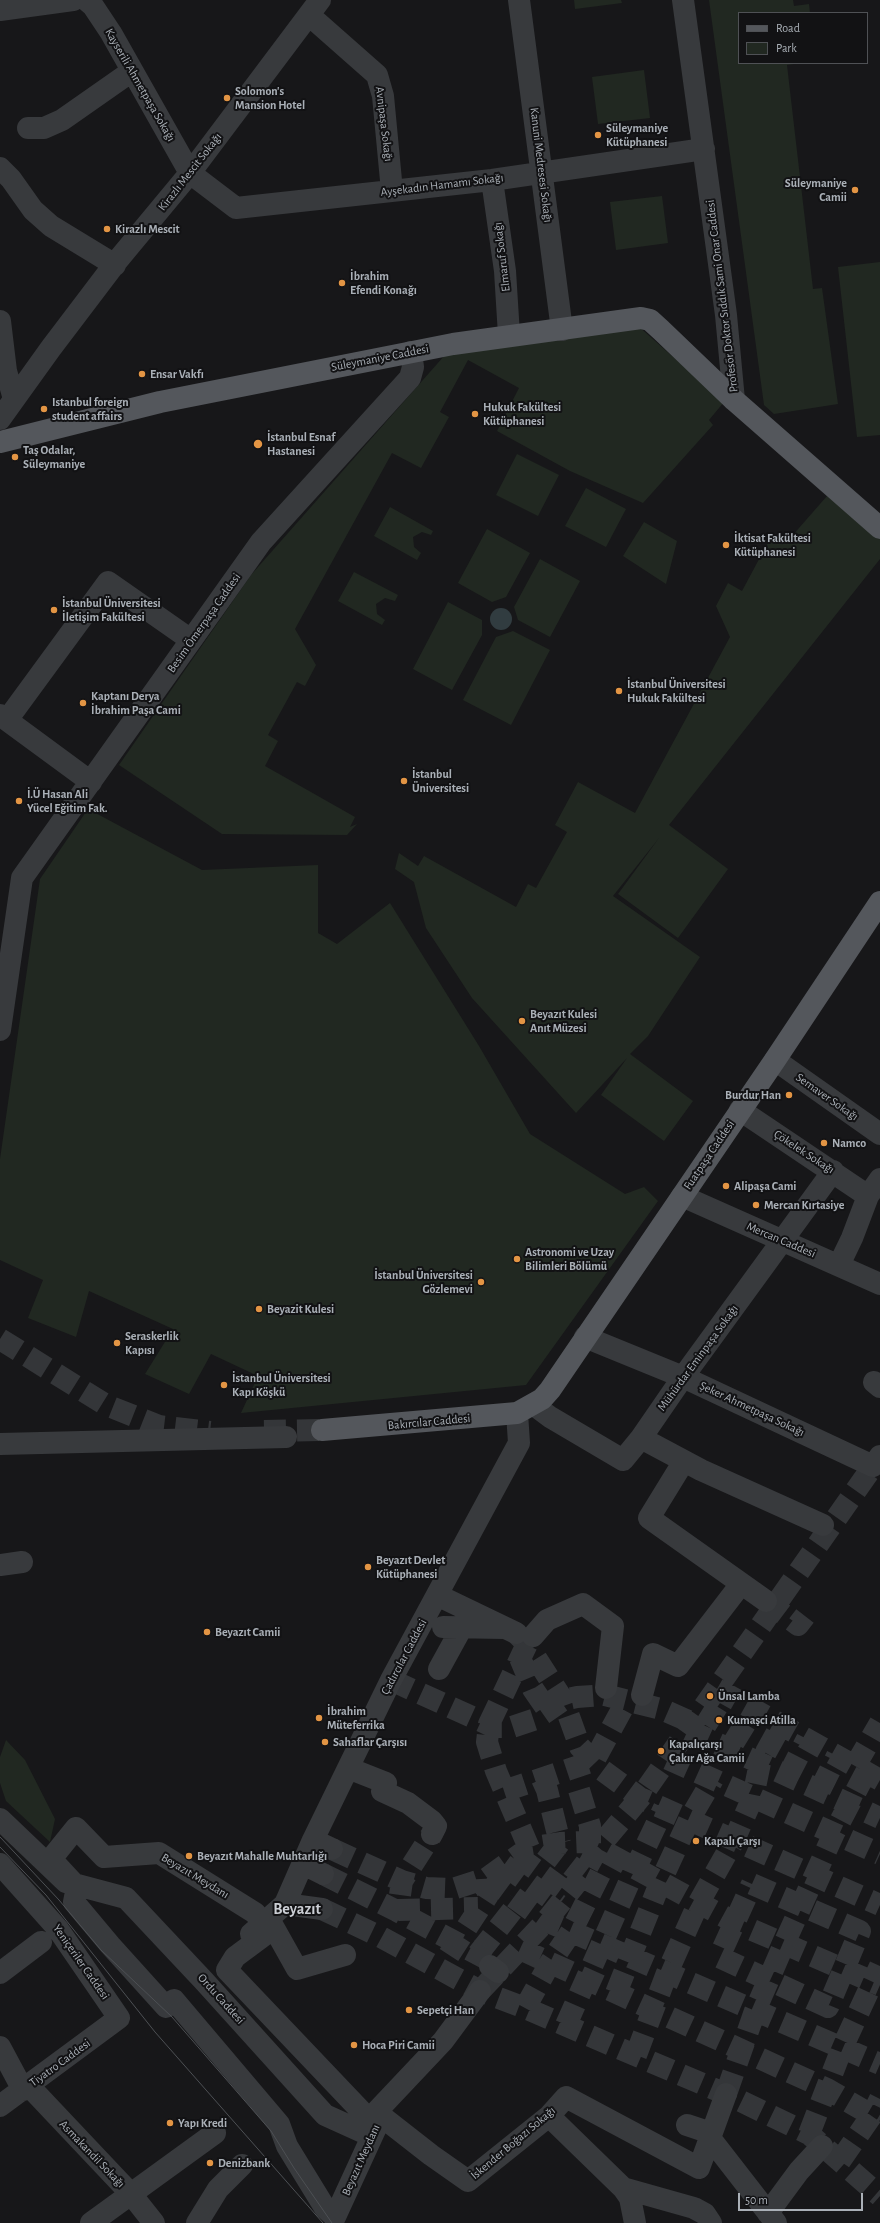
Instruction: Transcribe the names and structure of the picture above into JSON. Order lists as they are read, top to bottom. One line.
{"streets":{"main road":["Profesör Doktor Sıddık Sami Onar Caddesi","Süleymaniye Caddesi","Fuatpaşa Caddesi","Bakırcılar Caddesi"],"street":["Kayserili Ahmetpaşa Sokağı","Avnipaşa Sokağı","Kanuni Medresesi Sokağı","Kirazlı Mescit Sokağı","Ayşekadın Hamamı Sokağı","Elmaruf Sokağı","Besim Ömerpaşa Caddesi","Semaver Sokağı","Çökelek Sokağı","Mercan Caddesi","Mühürdar Eminpaşa Sokağı","Şeker Ahmetpaşa Sokağı","Çadırcılar Caddesi","Beyazıt Meydanı","Yeniçeriler Caddesi","Ordu Caddesi","Tiyatro Caddesi","İskender Boğazı Sokağı","Asmakandil Sokağı"]},"crossings":[["Kayserili Ahmetpaşa Sokağı","Kirazlı Mescit Sokağı"],["Kayserili Ahmetpaşa Sokağı","Ayşekadın Hamamı Sokağı"],["Avnipaşa Sokağı","Kirazlı Mescit Sokağı"],["Avnipaşa Sokağı","Ayşekadın Hamamı Sokağı"],["Kanuni Medresesi Sokağı","Ayşekadın Hamamı Sokağı"],["Kanuni Medresesi Sokağı","Süleymaniye Caddesi"],["Kirazlı Mescit Sokağı","Ayşekadın Hamamı Sokağı"],["Ayşekadın Hamamı Sokağı","Elmaruf Sokağı"],["Ayşekadın Hamamı Sokağı","Profesör Doktor Sıddık Sami Onar Caddesi"],["Elmaruf Sokağı","Süleymaniye Caddesi"],["Profesör Doktor Sıddık Sami Onar Caddesi","Süleymaniye Caddesi"],["Süleymaniye Caddesi","Besim Ömerpaşa Caddesi"],["Semaver Sokağı","Fuatpaşa Caddesi"],["Çökelek Sokağı","Fuatpaşa Caddesi"],["Çökelek Sokağı","Mühürdar Eminpaşa Sokağı"],["Fuatpaşa Caddesi","Mercan Caddesi"],["Fuatpaşa Caddesi","Mühürdar Eminpaşa Sokağı"],["Fuatpaşa Caddesi","Şeker Ahmetpaşa Sokağı"],["Fuatpaşa Caddesi","Bakırcılar Caddesi"],["Fuatpaşa Caddesi","Çadırcılar Caddesi"],["Mercan Caddesi","Mühürdar Eminpaşa Sokağı"],["Mühürdar Eminpaşa Sokağı","Şeker Ahmetpaşa Sokağı"],["Mühürdar Eminpaşa Sokağı","Bakırcılar Caddesi"],["Mühürdar Eminpaşa Sokağı","Çadırcılar Caddesi"],["Bakırcılar Caddesi","Çadırcılar Caddesi"],["Beyazıt Meydanı","Ordu Caddesi"],["Beyazıt Meydanı","İskender Boğazı Sokağı"],["Yeniçeriler Caddesi","Tiyatro Caddesi"],["Ordu Caddesi","İskender Boğazı Sokağı"],["Tiyatro Caddesi","Asmakandil Sokağı"]],"districts":["Beyazıt"],"places":["Solomon's Mansion Hotel","Süleymaniye Kütüphanesi","Süleymaniye Camii","Kirazlı Mescit","İbrahim Efendi Konağı","Ensar Vakfı","Istanbul foreign student affairs","Hukuk Fakültesi Kütüphanesi","İstanbul Esnaf Hastanesi","Taş Odalar, Süleymaniye","İktisat Fakültesi Kütüphanesi","İstanbul Üniversitesi İletişim Fakültesi","İstanbul Üniversitesi Hukuk Fakültesi","Kaptanı Derya İbrahim Paşa Cami","İstanbul Üniversitesi","İ.Ü Hasan Ali Yücel Eğitim Fak.","Beyazıt Kulesi Anıt Müzesi","Burdur Han","Namco","Alipaşa Cami","Mercan Kırtasiye","Astronomi ve Uzay Bilimleri Bölümü","İstanbul Üniversitesi Gözlemevi","Beyazit Kulesi","Seraskerlik Kapısı","İstanbul Üniversitesi Kapı Köşkü","Beyazıt Devlet Kütüphanesi","Beyazıt Camii","Ünsal Lamba","İbrahim Müteferrika","Kumaşci Atilla","Sahaflar Çarşısı","Kapalıçarşı Çakır Ağa Camii","Kapalı Çarşı","Beyazıt Mahalle Muhtarlığı","Sepetçi Han","Hoca Piri Camii","Yapı Kredi","Denizbank"],"legend":["Road","Park"],"scale_bar":"50 m"}
